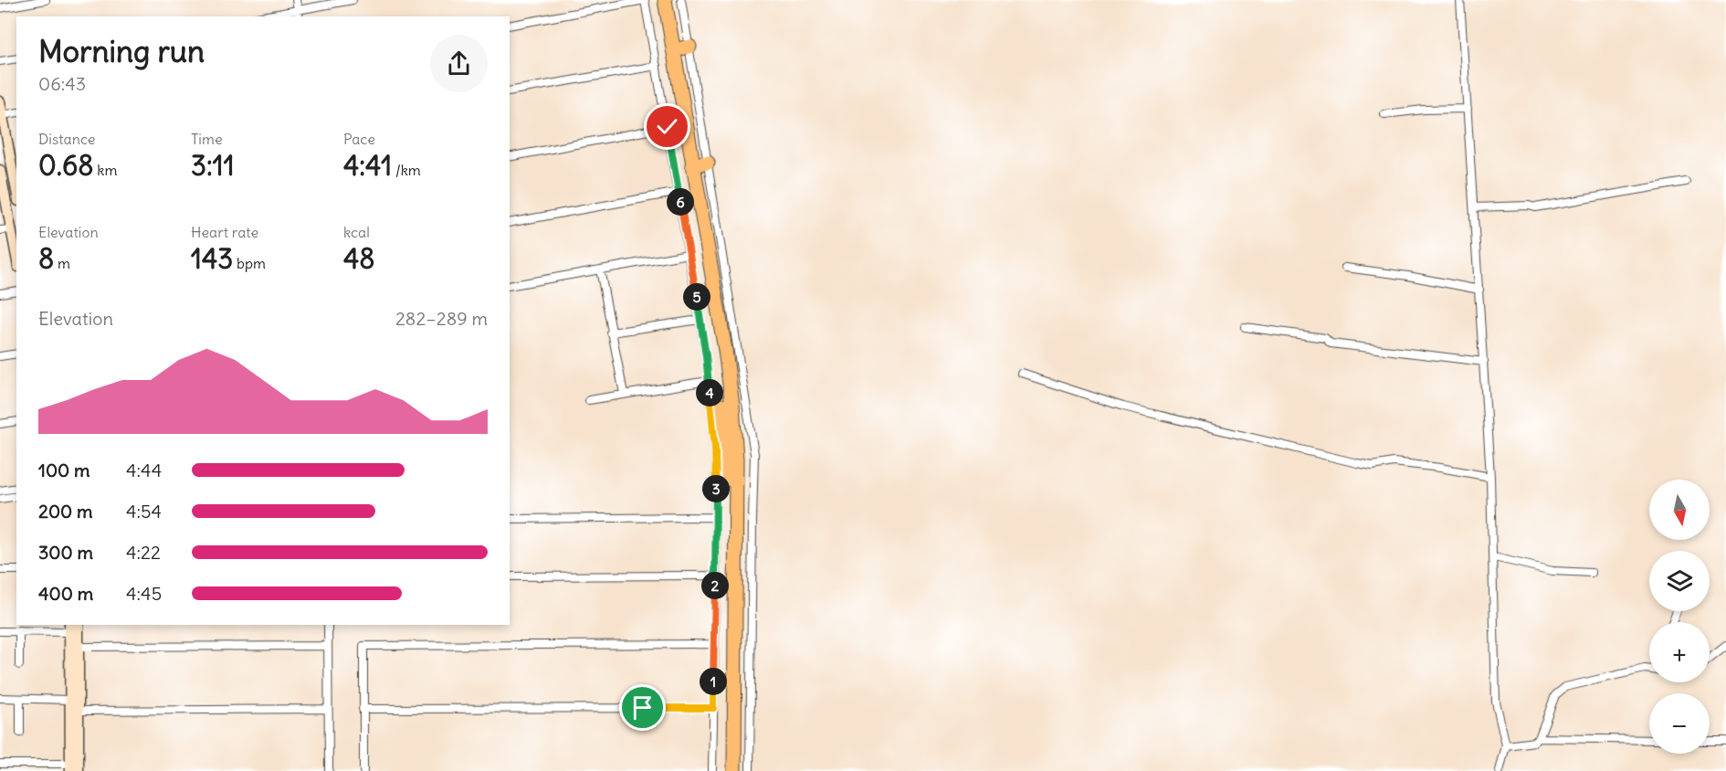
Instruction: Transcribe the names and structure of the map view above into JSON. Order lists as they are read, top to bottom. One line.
{"north":"bottom","page":{"heading":["Morning run","06:43"],"stats":[["Distance","0.68 km"],["Time","3:11"],["Pace","4:41 /km"],["Elevation","8 m"],["Heart rate","143 bpm"],["kcal","48"]],"pins":["6","5","4","3","2","1"],"chart":["Elevation","282–289 m"],"list":[{"name":"100 m","note":"4:44"},{"name":"200 m","note":"4:54"},{"name":"300 m","note":"4:22"},{"name":"400 m","note":"4:45"}],"map_buttons":["+","−"]}}
